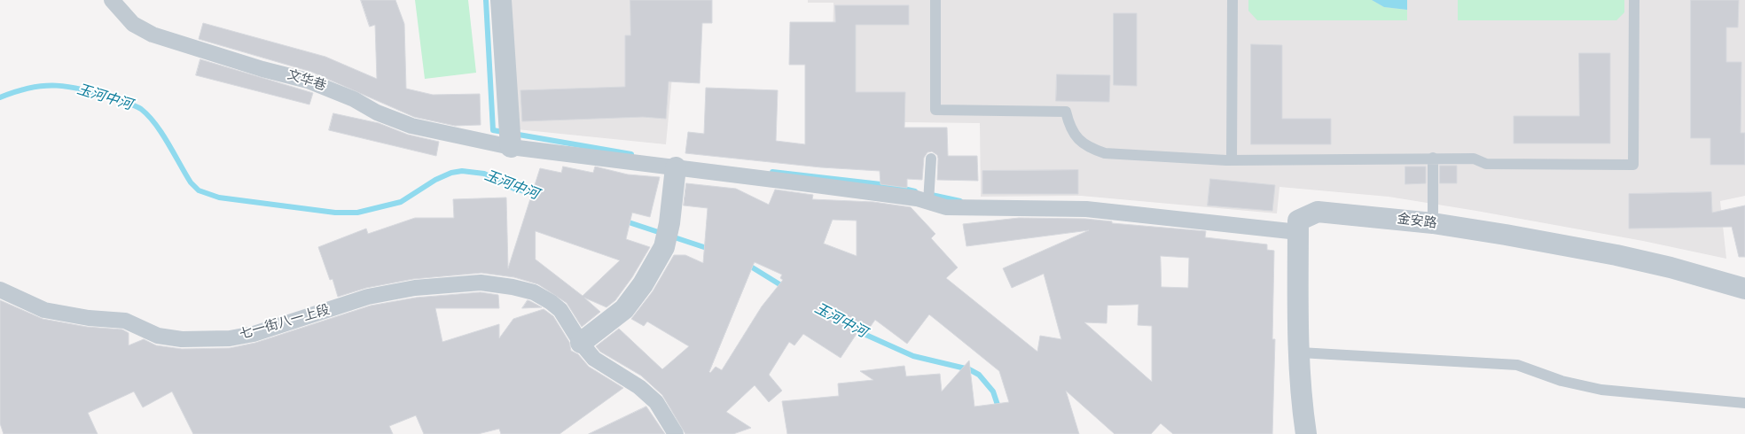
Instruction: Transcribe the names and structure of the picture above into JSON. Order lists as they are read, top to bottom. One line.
{"streets":{"street":["文华巷","金安路","七一街八一上段"]},"crossings":[["文华巷","金安路"]],"water":["玉河中河"]}
